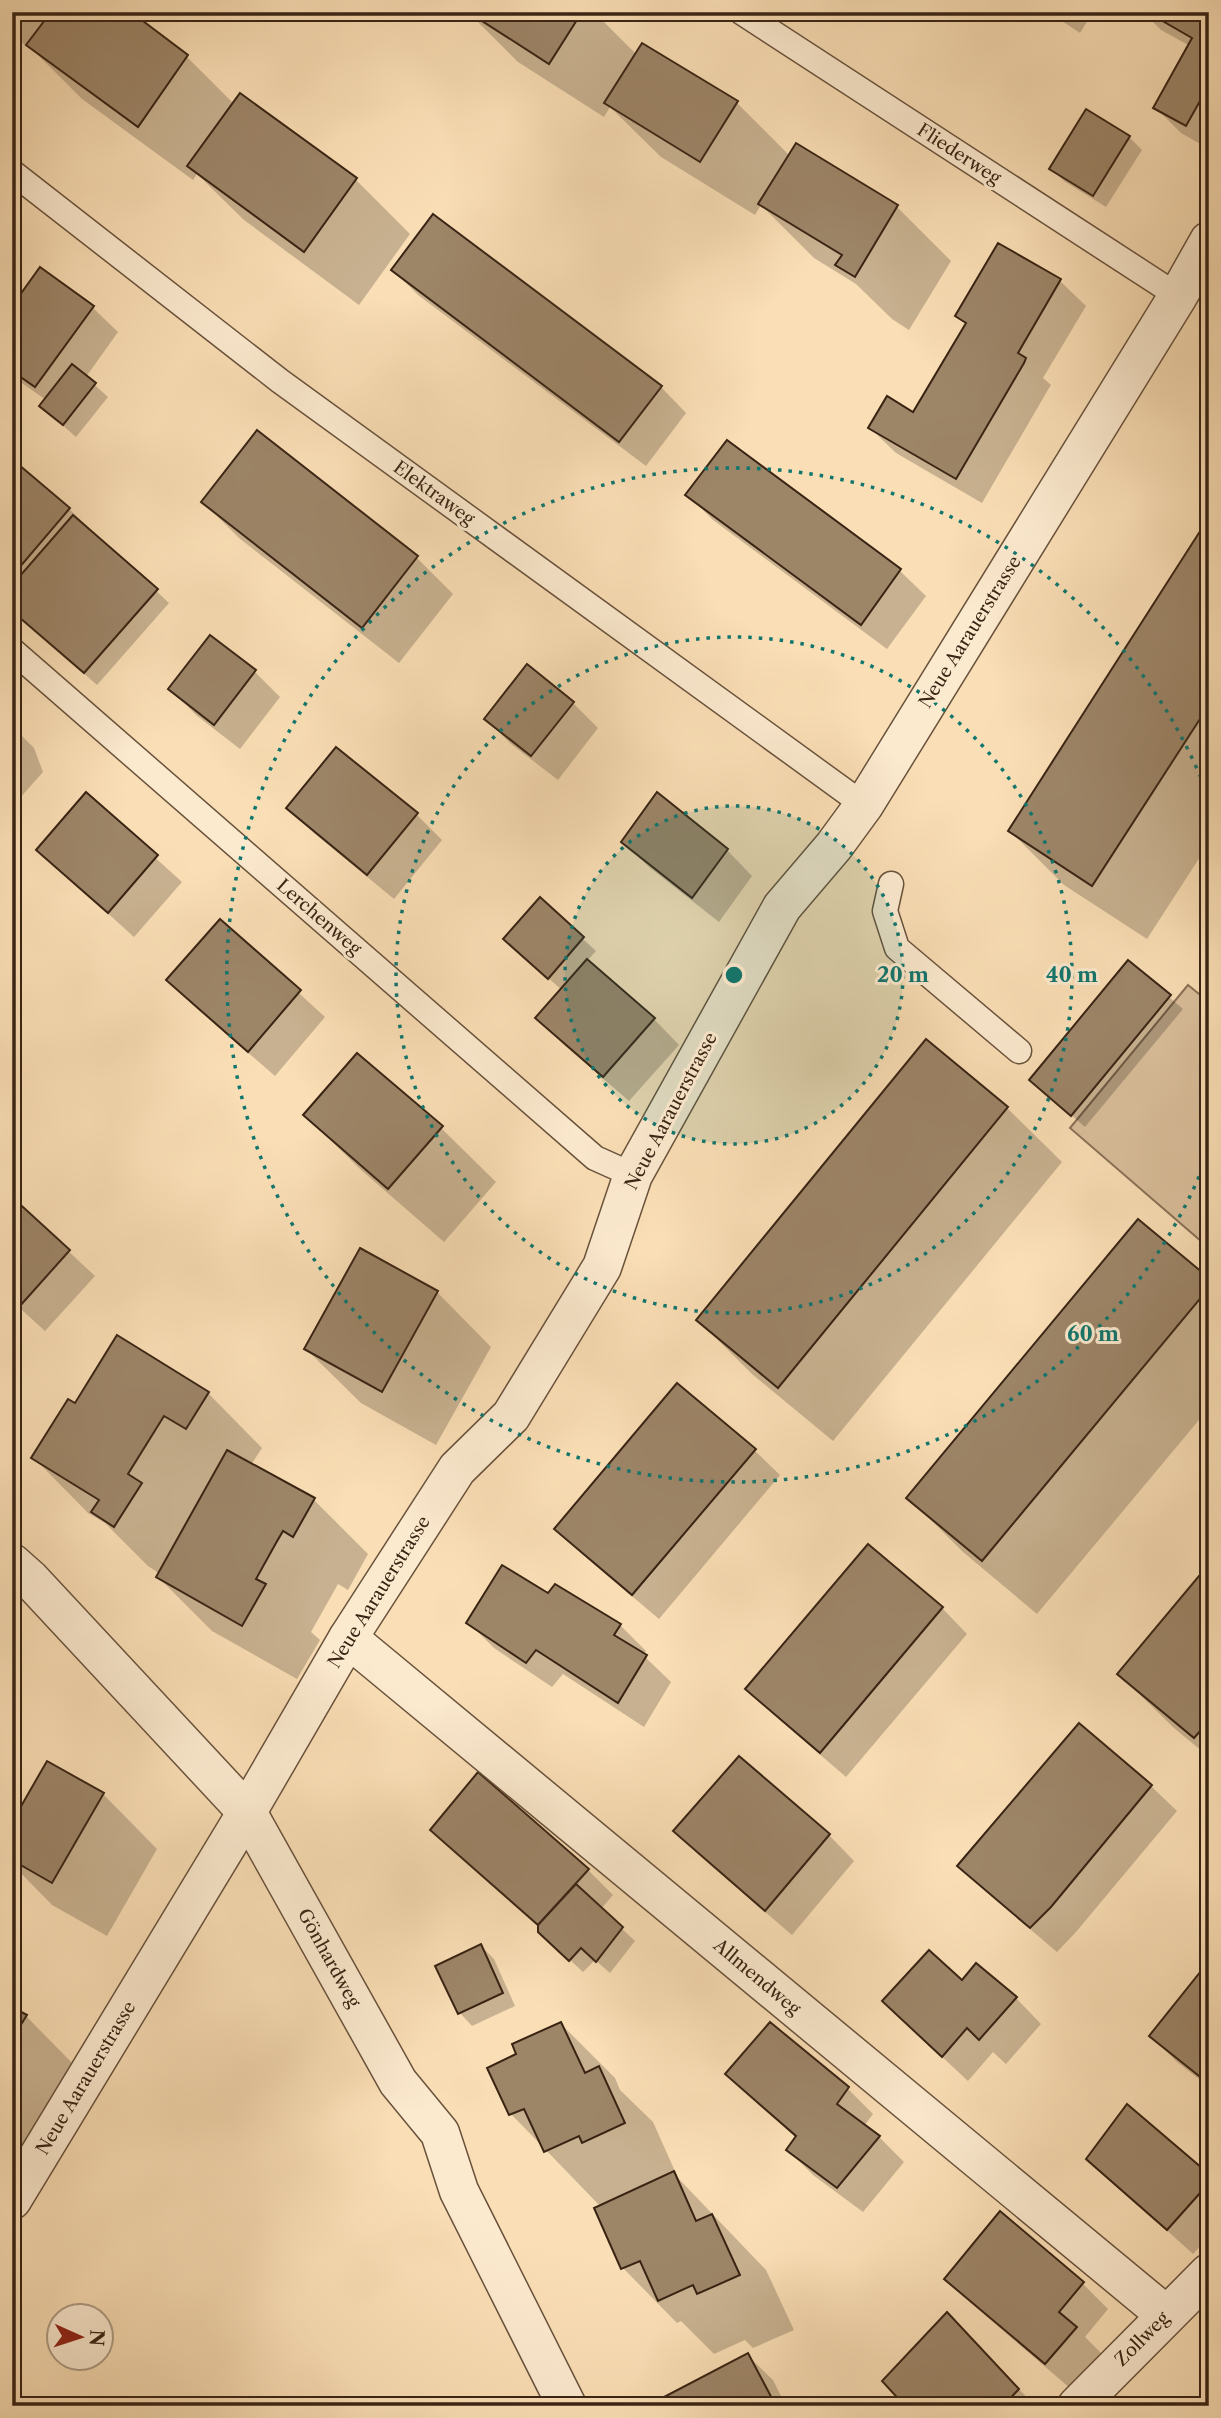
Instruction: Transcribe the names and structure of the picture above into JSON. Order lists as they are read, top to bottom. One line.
{"streets":{"street":["Neue Aarauerstrasse","Gönhardweg","Allmendweg","Zollweg"],"lane":["Fliederweg","Elektraweg","Lerchenweg"]},"crossings":[["Fliederweg","Neue Aarauerstrasse"],["Elektraweg","Neue Aarauerstrasse"],["Neue Aarauerstrasse","Lerchenweg"],["Neue Aarauerstrasse","Gönhardweg"],["Neue Aarauerstrasse","Allmendweg"],["Allmendweg","Zollweg"]],"north":"right","rings":["20 m","40 m","60 m"]}
